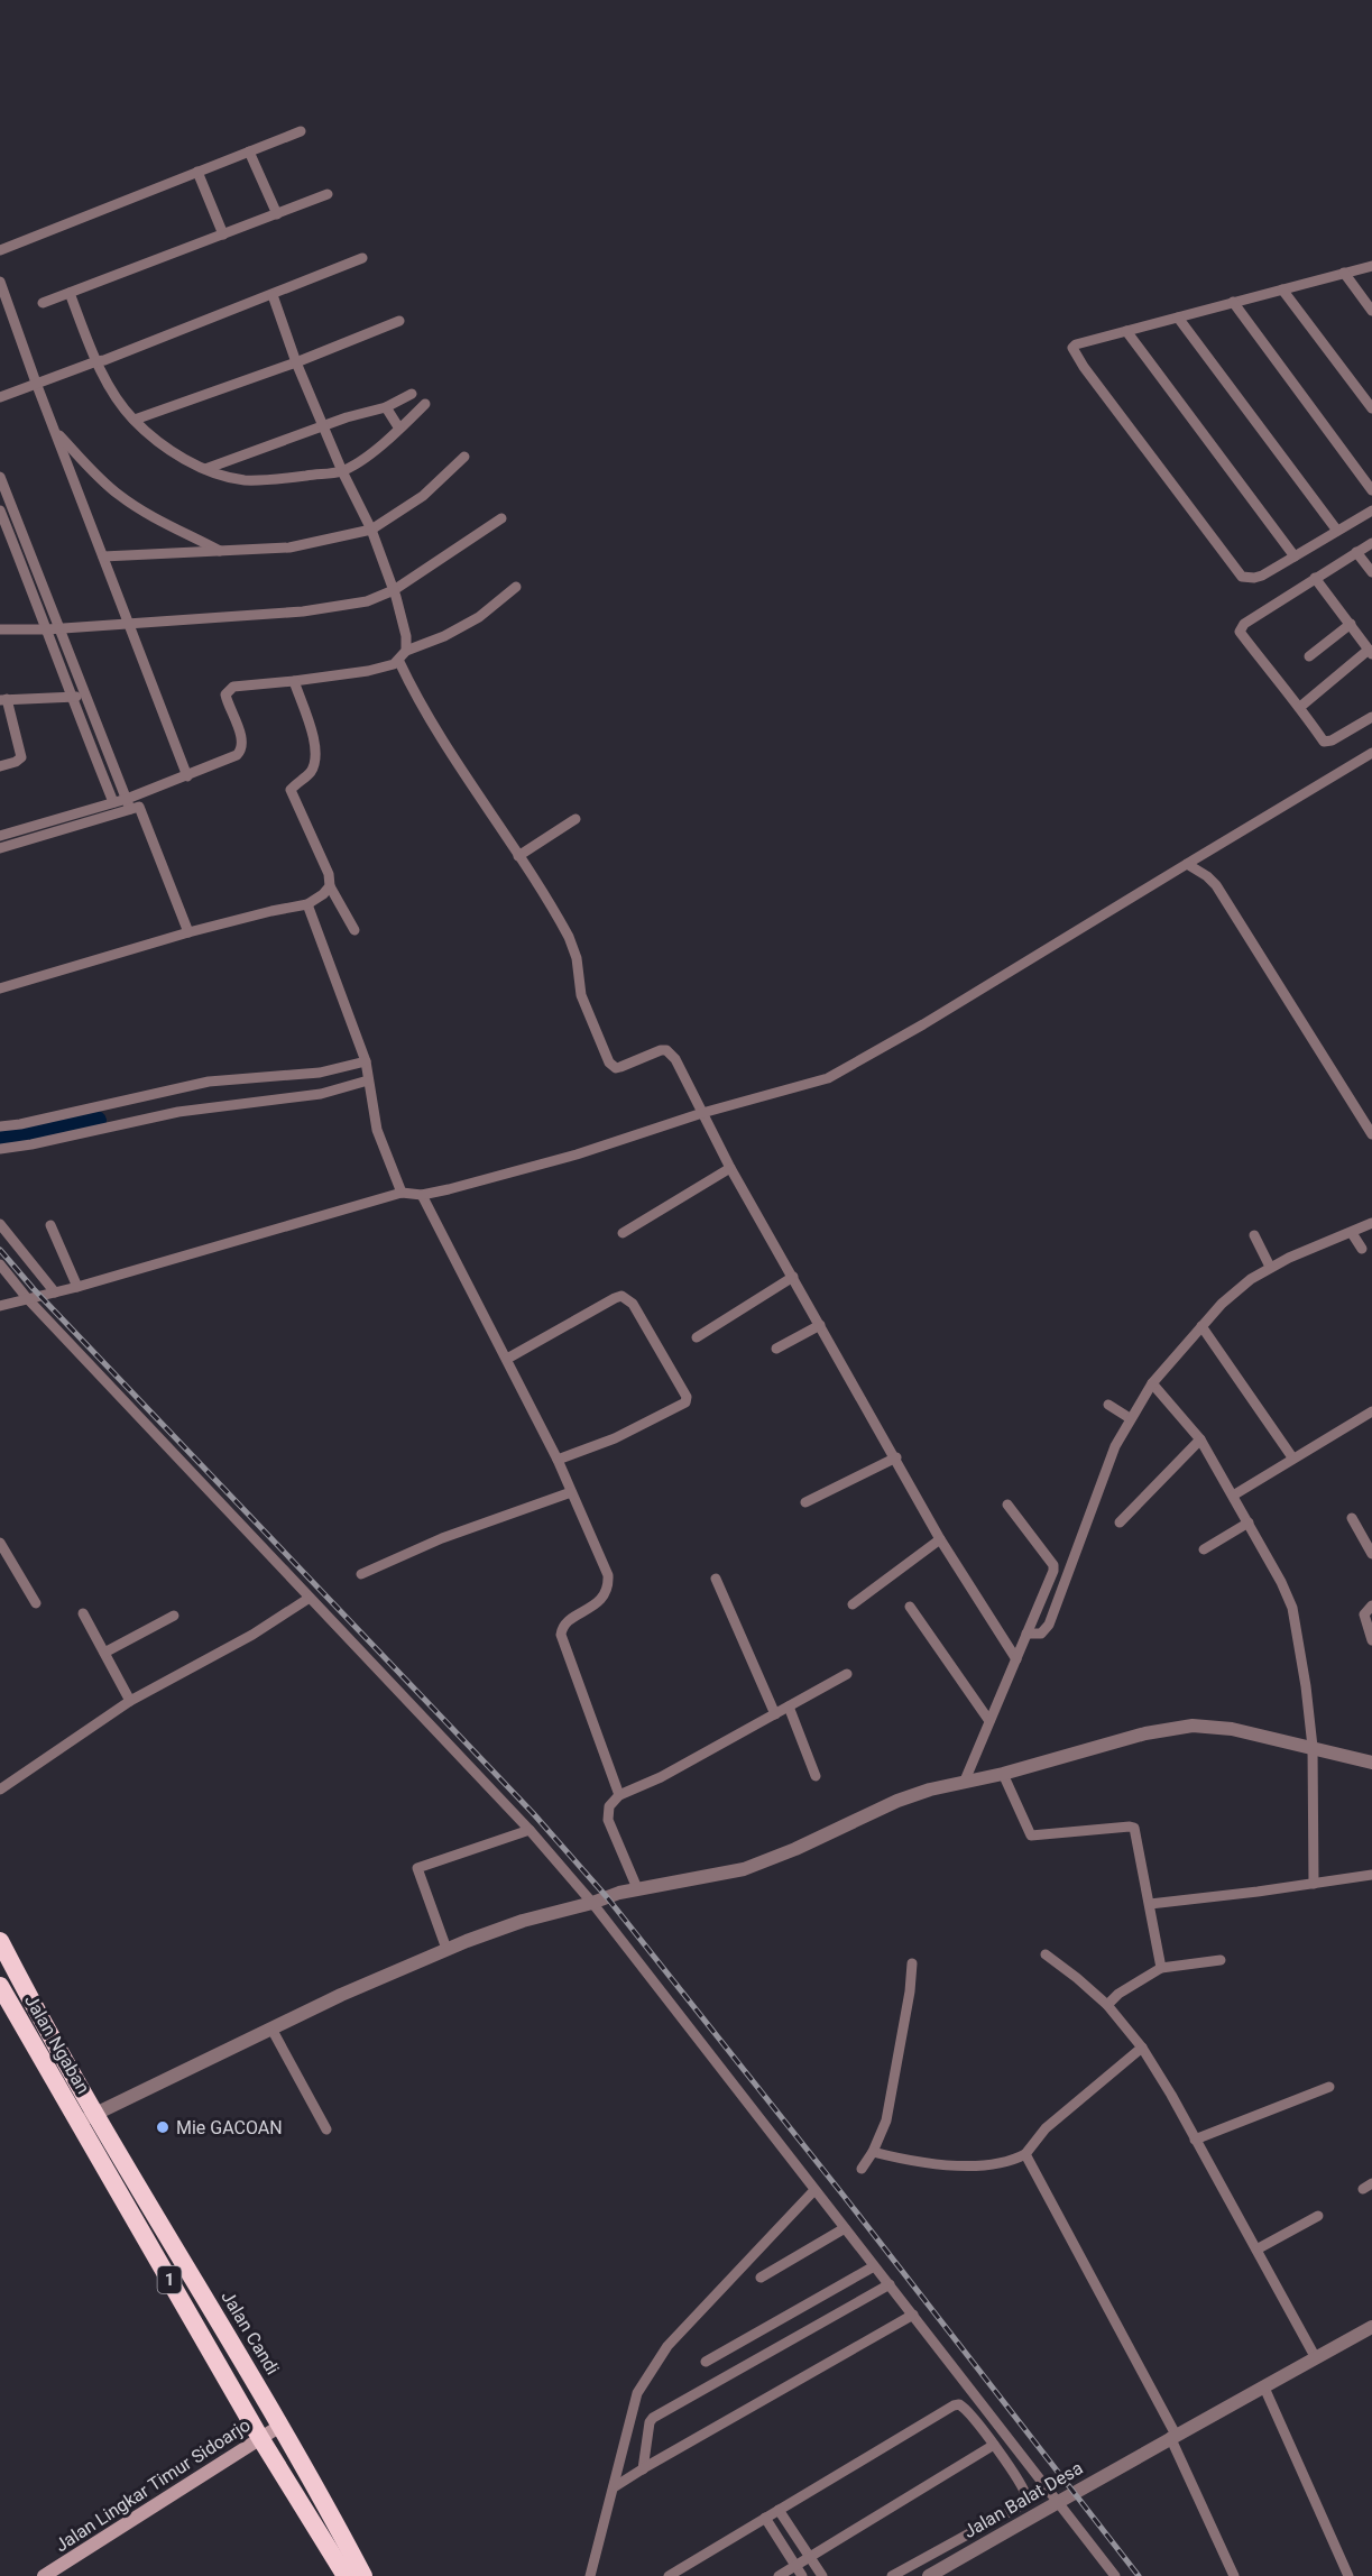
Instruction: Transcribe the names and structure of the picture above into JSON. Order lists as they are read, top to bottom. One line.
{"streets":{"highway":["Jalan Ngaban","1","Jalan Candi"],"main road":["Jalan Lingkar Timur Sidoarjo"],"street":["Jalan Balat Desa"]},"crossings":[["Jalan Ngaban","1"],["1","Jalan Candi"],["1","Jalan Lingkar Timur Sidoarjo"],["Jalan Candi","Jalan Lingkar Timur Sidoarjo"]],"places":["Mie GACOAN"]}
